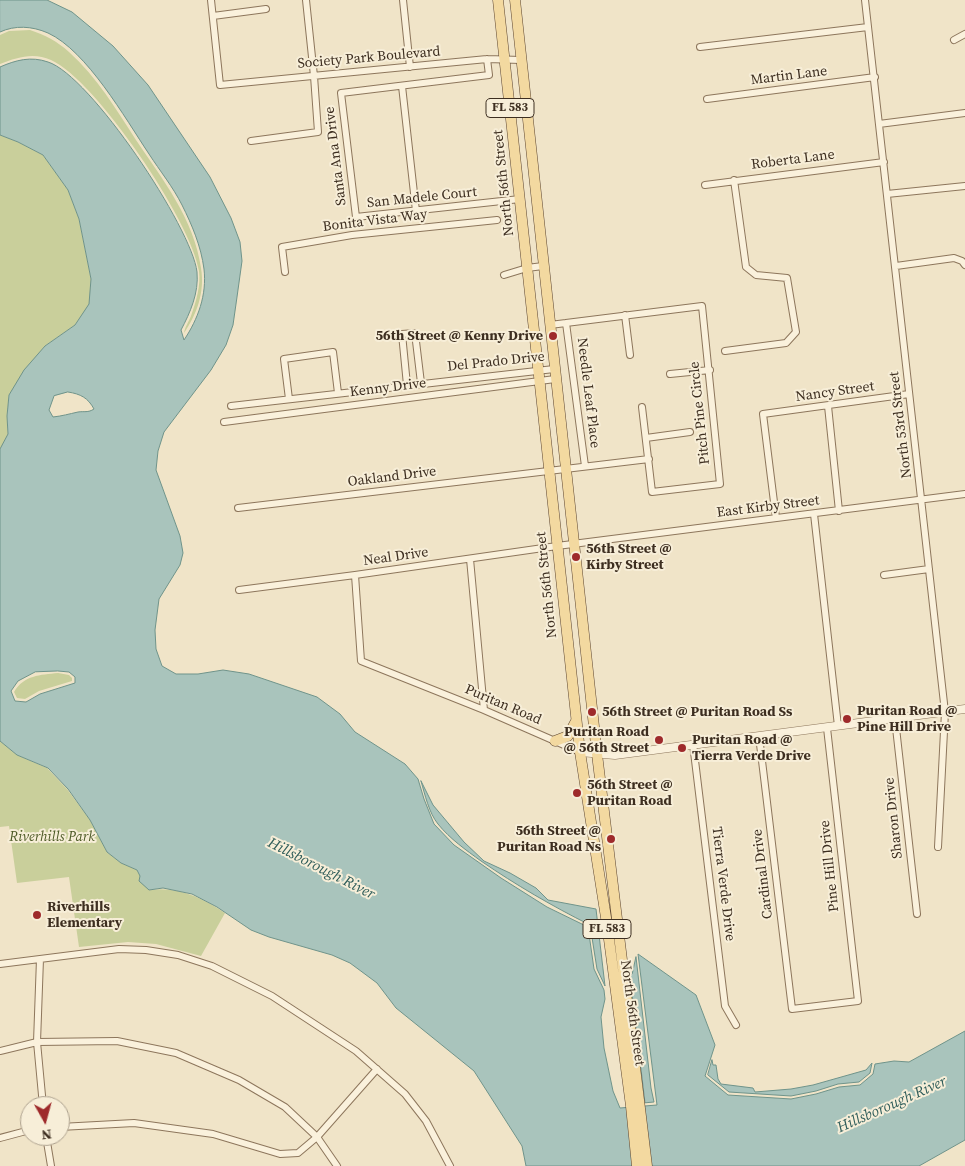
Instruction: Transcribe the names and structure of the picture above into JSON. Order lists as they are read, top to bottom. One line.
{"streets":{"main road":["FL 583","North 56th Street"],"street":["Society Park Boulevard","Martin Lane","Santa Ana Drive","Roberta Lane","San Madele Court","Bonita Vista Way","Del Prado Drive","Kenny Drive","Nancy Street","Needle Leaf Place","Pitch Pine Circle","North 53rd Street","Oakland Drive","East Kirby Street","Neal Drive","Puritan Road","Sharon Drive","Pine Hill Drive","Cardinal Drive","Tierra Verde Drive"]},"crossings":[["Society Park Boulevard","North 56th Street"],["Martin Lane","North 53rd Street"],["Santa Ana Drive","San Madele Court"],["Roberta Lane","North 53rd Street"],["North 56th Street","San Madele Court"],["North 56th Street","Del Prado Drive"],["North 56th Street","Kenny Drive"],["North 56th Street","Pitch Pine Circle"],["North 56th Street","Oakland Drive"],["North 56th Street","East Kirby Street"],["North 56th Street","Neal Drive"],["North 56th Street","Puritan Road"],["Nancy Street","North 53rd Street"],["Nancy Street","East Kirby Street"],["Needle Leaf Place","Pitch Pine Circle"],["North 53rd Street","East Kirby Street"],["North 53rd Street","Puritan Road"],["East Kirby Street","Neal Drive"],["Neal Drive","Puritan Road"],["Puritan Road","Sharon Drive"],["Puritan Road","Pine Hill Drive"],["Puritan Road","Cardinal Drive"],["Puritan Road","Tierra Verde Drive"],["Pine Hill Drive","Cardinal Drive"]],"water":["Hillsborough River"],"parks":["Riverhills Park"],"places":["56th Street @ Kenny Drive","56th Street @ Kirby Street","56th Street @ Puritan Road Ss","Puritan Road @ Pine Hill Drive","Puritan Road @ 56th Street","Puritan Road @ Tierra Verde Drive","56th Street @ Puritan Road","56th Street @ Puritan Road Ns","Riverhills Elementary"],"north":"bottom"}
